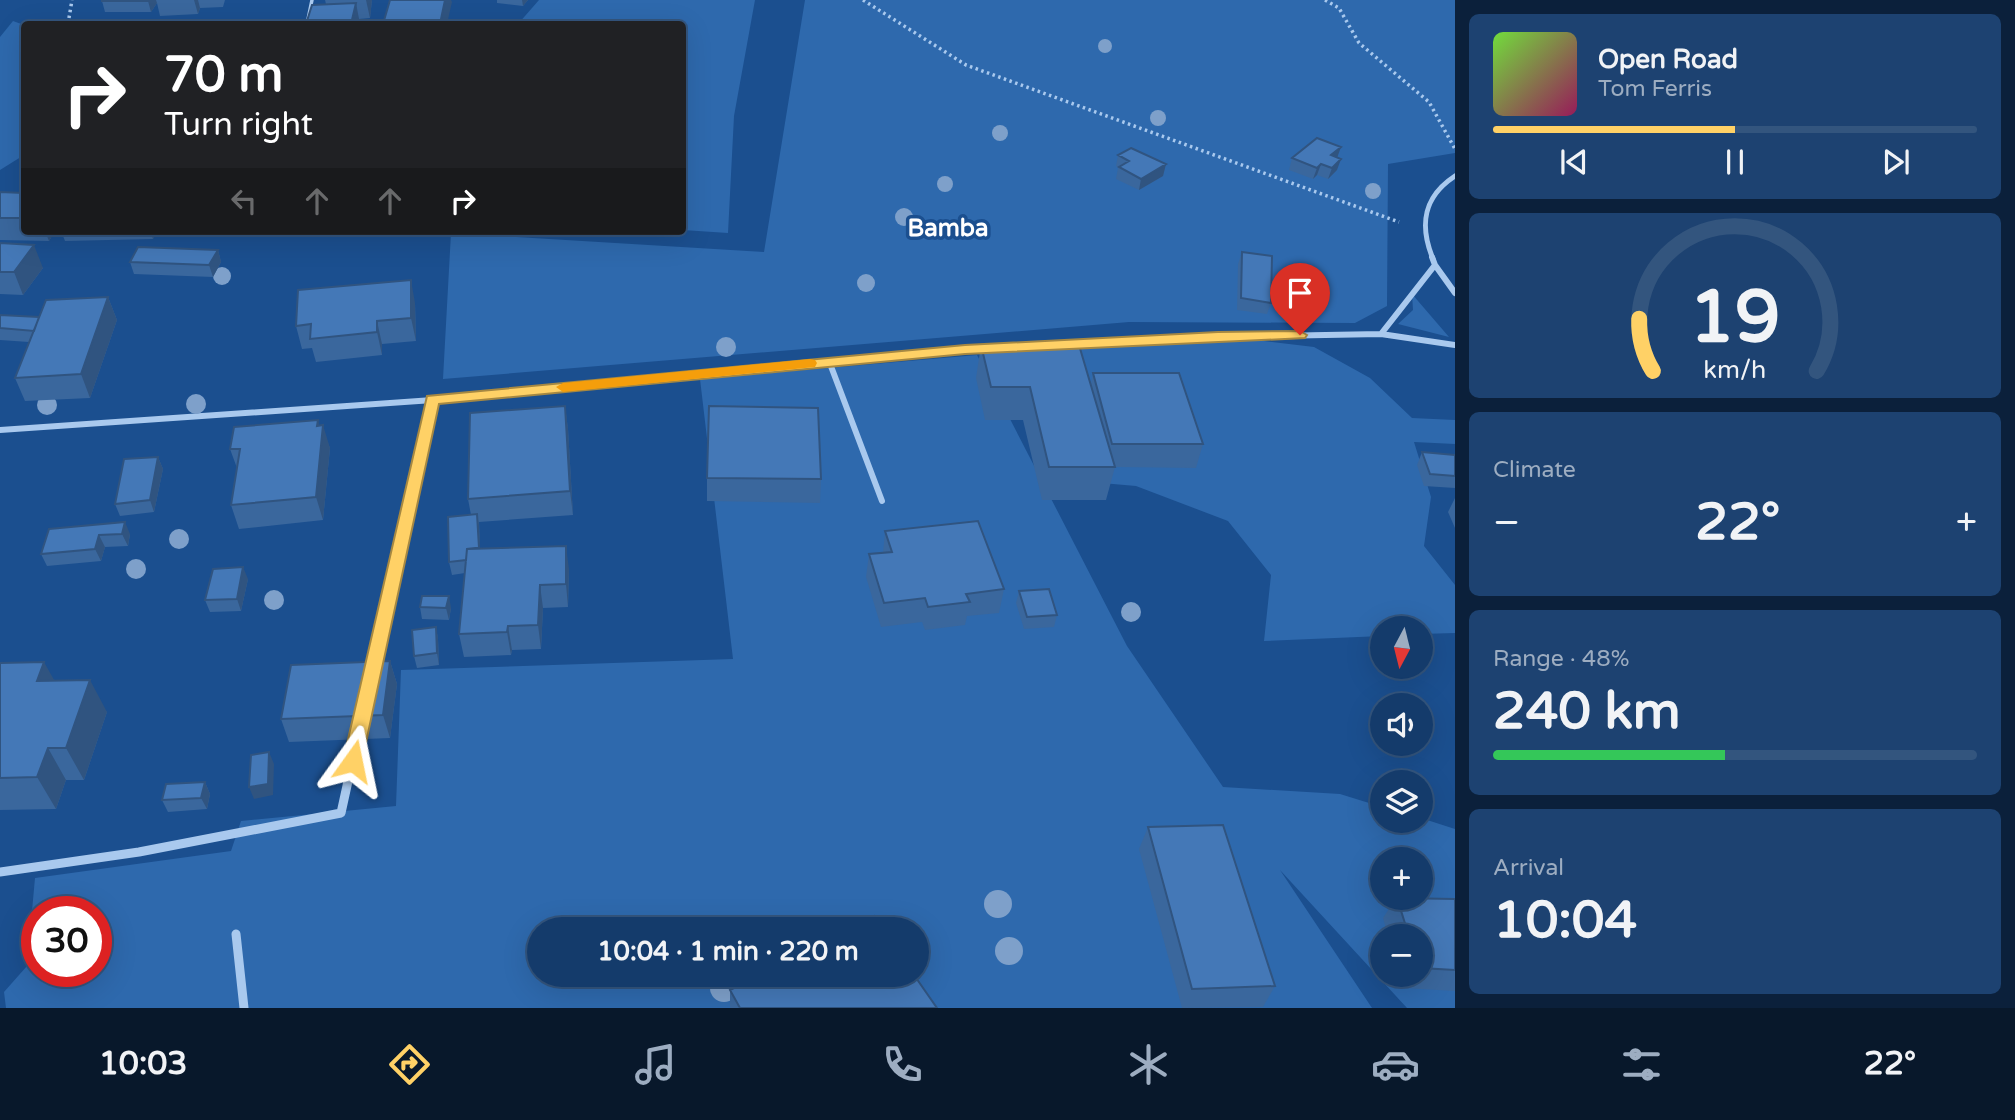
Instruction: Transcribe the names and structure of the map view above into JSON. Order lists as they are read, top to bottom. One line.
{"districts":["Bamba"],"north":"bottom","page":{"turn":["70 m","Turn right"],"song":["Open Road","Tom Ferris"],"tile":["Climate",["Range · 48%","240 km"],["Arrival","10:04"]],"heat":["−","22°","+"],"map_buttons":["+","−"],"limit":"30","trip":"10:04 · 1 min · 220 m","tabs":["10:03","22°"],"gauge":["19","km/h"]}}
